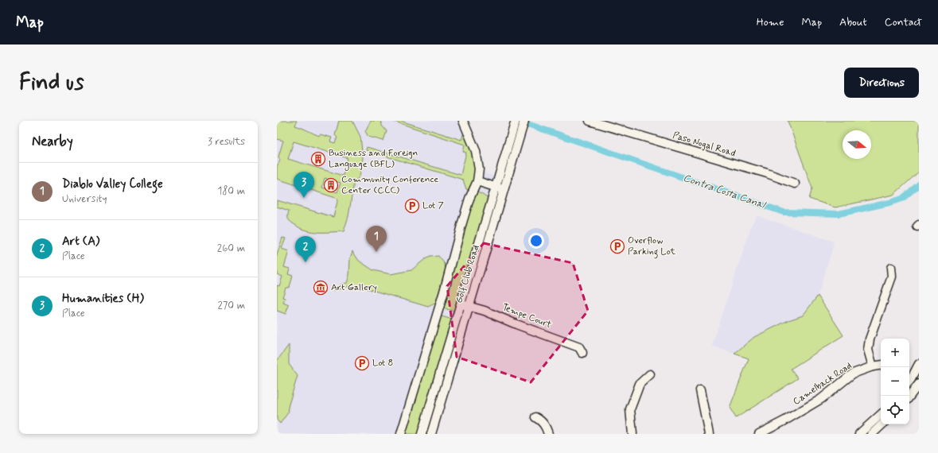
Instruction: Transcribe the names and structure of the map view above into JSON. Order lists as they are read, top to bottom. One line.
{"streets":{"street":["Paso Nogal Road","Golf Club Road","Tempe Court","Camelback Road"]},"crossings":[["Golf Club Road","Tempe Court"]],"water":["Contra Costa Canal"],"places":{"building":["Business and Foreign Language (BFL)","Community Conference Center (CCC)"],"parking":["Lot 7","Overflow Parking Lot","Lot 8"],"museum":["Art Gallery"]},"north":"right","page":{"header":"Map","nav":["Home","Map","About","Contact"],"buttons":"Directions","title":"Find us","heading":["Nearby","3 results"],"list":[{"mark":"1","name":"Diablo Valley College","note":"University","value":"180 m"},{"mark":"2","name":"Art (A)","note":"Place","value":"260 m"},{"mark":"3","name":"Humanities (H)","note":"Place","value":"270 m"}],"pins":["3","1","2"],"map_buttons":["+","−"]}}
